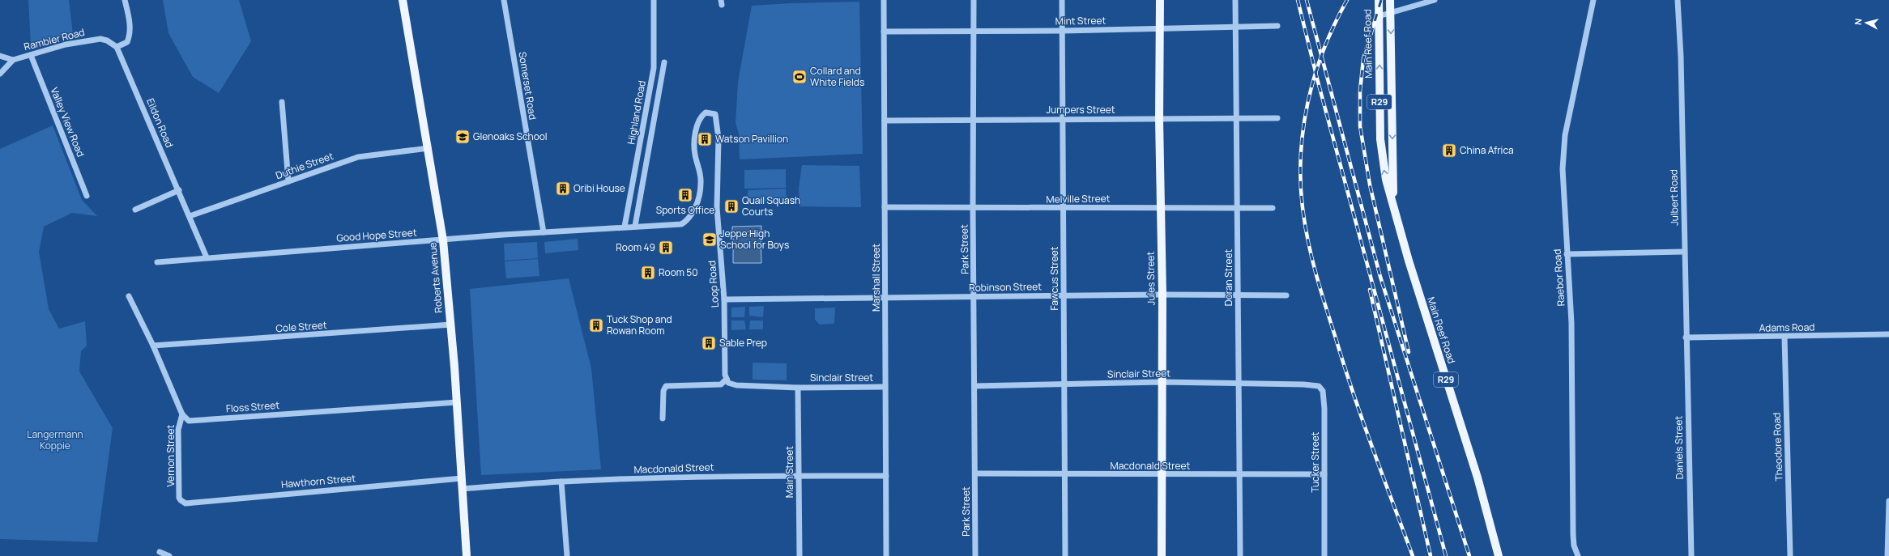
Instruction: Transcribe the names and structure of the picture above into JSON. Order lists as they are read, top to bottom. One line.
{"streets":{"main road":["Main Reef Road","R29","Roberts Avenue","Jules Street"],"street":["Mint Street","Rambler Road","Somerset Road","Jumpers Street","Highland Road","Valley View Road","Eildon Road","Duthie Street","Julbert Road","Melville Street","Good Hope Street","Park Street","Marshall Street","Doran Street","Raebor Road","Fawcus Street","Loop Road","Robinson Street","Cole Street","Adams Road","Sinclair Street","Floss Street","Theodore Road","Daniels Street","Vernon Street","Tucker Street","Macdonald Street","Main Street","Hawthorn Street"]},"crossings":[["Mint Street","Park Street"],["Mint Street","Marshall Street"],["Mint Street","Doran Street"],["Mint Street","Fawcus Street"],["Mint Street","Jules Street"],["Rambler Road","Valley View Road"],["Rambler Road","Eildon Road"],["Somerset Road","Good Hope Street"],["Jumpers Street","Park Street"],["Jumpers Street","Marshall Street"],["Jumpers Street","Doran Street"],["Jumpers Street","Fawcus Street"],["Jumpers Street","Jules Street"],["Highland Road","Good Hope Street"],["Eildon Road","Duthie Street"],["Eildon Road","Good Hope Street"],["Duthie Street","Roberts Avenue"],["Julbert Road","Adams Road"],["Julbert Road","Daniels Street"],["Melville Street","Park Street"],["Melville Street","Marshall Street"],["Melville Street","Doran Street"],["Melville Street","Fawcus Street"],["Melville Street","Jules Street"],["Good Hope Street","Roberts Avenue"],["Good Hope Street","Loop Road"],["Park Street","Robinson Street"],["Park Street","Sinclair Street"],["Park Street","Macdonald Street"],["Roberts Avenue","Cole Street"],["Roberts Avenue","Floss Street"],["Roberts Avenue","Macdonald Street"],["Roberts Avenue","Hawthorn Street"],["Marshall Street","Robinson Street"],["Marshall Street","Sinclair Street"],["Marshall Street","Macdonald Street"],["Doran Street","Robinson Street"],["Doran Street","Sinclair Street"],["Doran Street","Macdonald Street"],["Fawcus Street","Robinson Street"],["Fawcus Street","Sinclair Street"],["Fawcus Street","Macdonald Street"],["Jules Street","Robinson Street"],["Jules Street","Sinclair Street"],["Jules Street","Macdonald Street"],["Loop Road","Robinson Street"],["Adams Road","Theodore Road"],["Adams Road","Daniels Street"],["Sinclair Street","Tucker Street"],["Sinclair Street","Main Street"],["Floss Street","Vernon Street"],["Vernon Street","Hawthorn Street"],["Tucker Street","Macdonald Street"],["Macdonald Street","Main Street"]],"parks":["Langermann Koppie"],"places":{"sports":["Collard and White Fields"],"school or university":["Glenoaks School","Jeppe High School for Boys"],"building":["Watson Pavillion","China Africa","Oribi House","Sports Office","Quail Squash Courts","Room 49","Room 50","Tuck Shop and Rowan Room","Sable Prep"]},"north":"left"}
